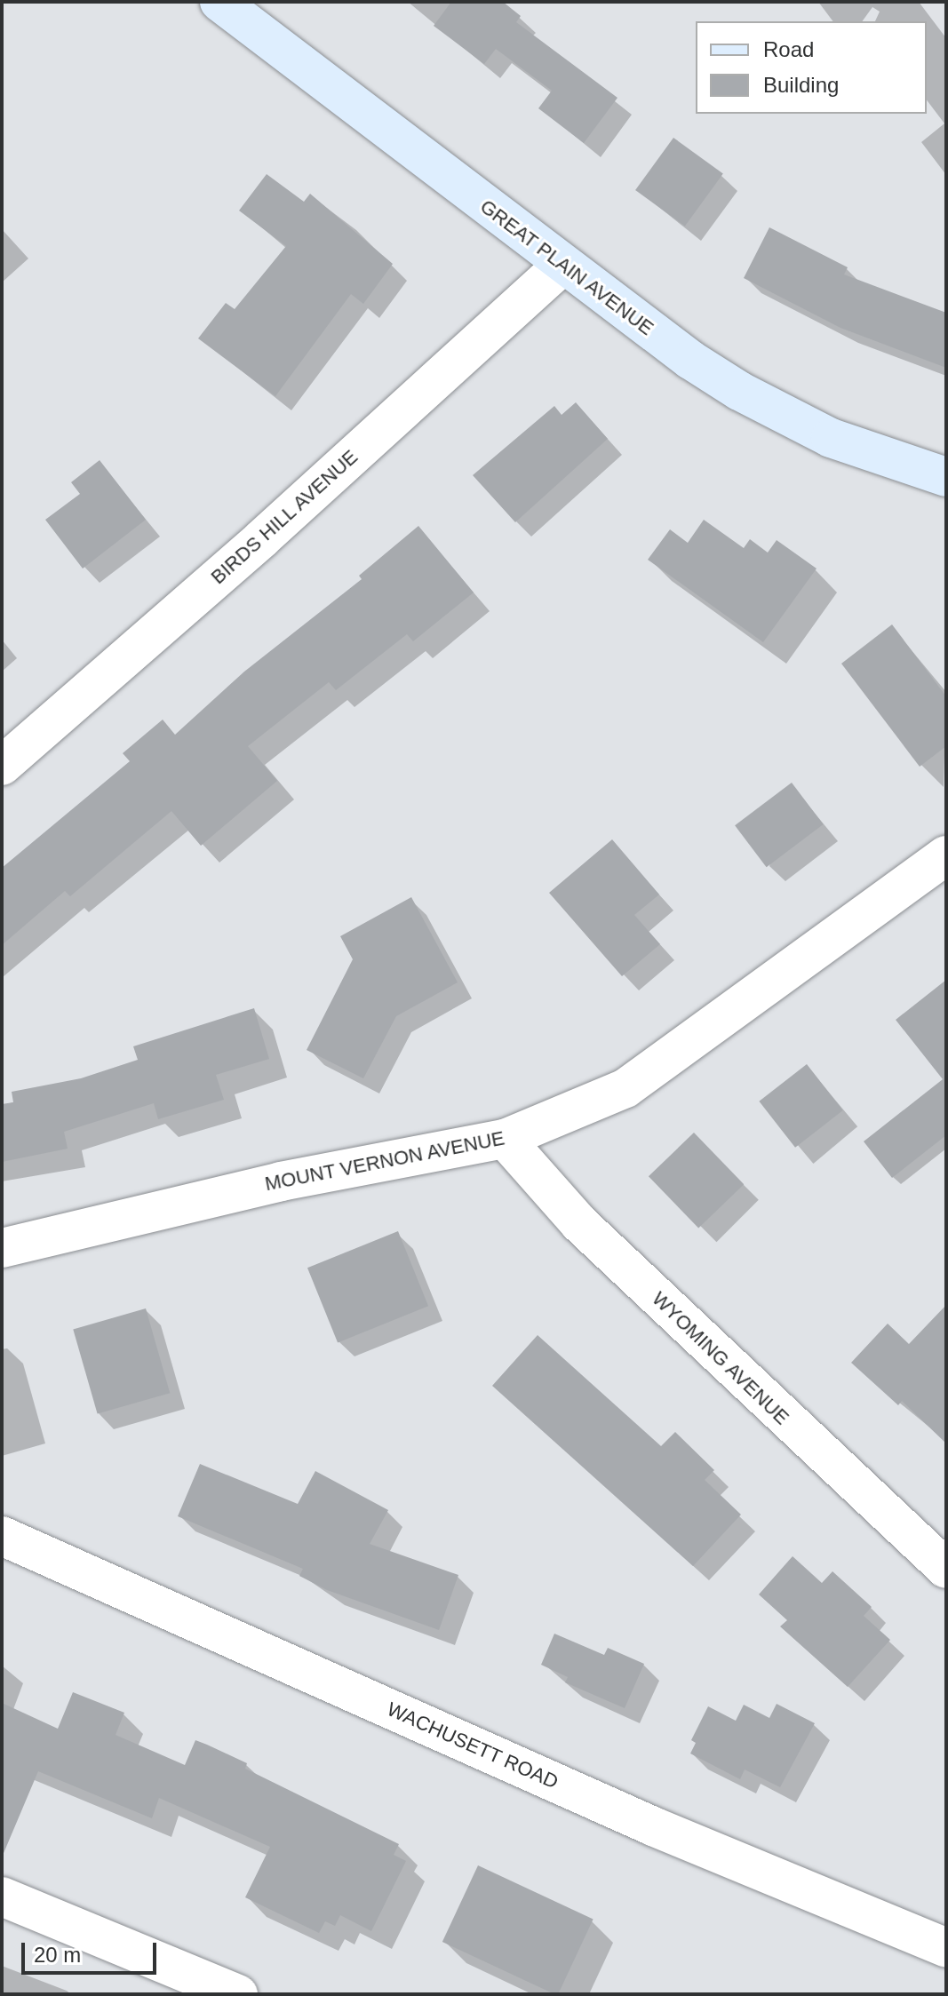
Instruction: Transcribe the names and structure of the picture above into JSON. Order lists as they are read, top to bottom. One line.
{"streets":{"main road":["GREAT PLAIN AVENUE"],"street":["BIRDS HILL AVENUE","MOUNT VERNON AVENUE","WYOMING AVENUE","WACHUSETT ROAD"]},"crossings":[["GREAT PLAIN AVENUE","BIRDS HILL AVENUE"],["MOUNT VERNON AVENUE","WYOMING AVENUE"]],"legend":["Road","Building"],"scale_bar":"20 m"}
